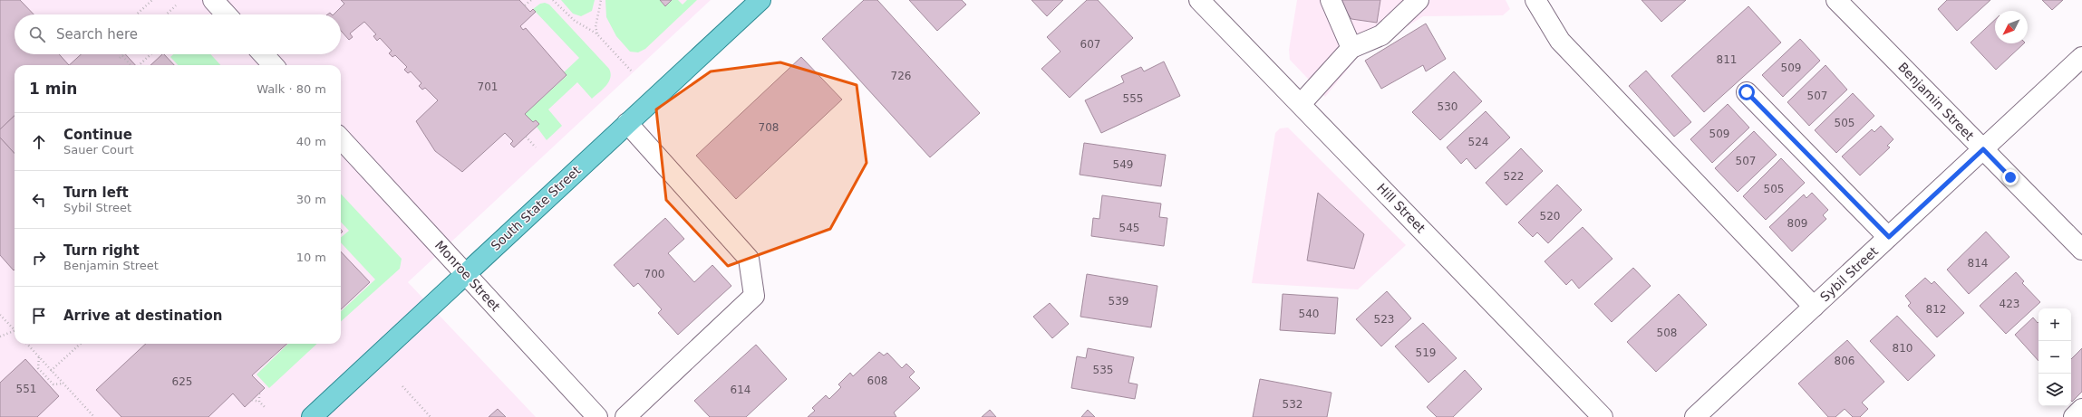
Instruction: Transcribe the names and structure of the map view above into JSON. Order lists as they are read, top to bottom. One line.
{"streets":{"main road":["South State Street"],"street":["Benjamin Street","Hill Street","Sybil Street","Monroe Street"]},"crossings":[["Benjamin Street","Sybil Street"],["South State Street","Monroe Street"]],"house_numbers":["607","811","509","726","701","507","555","530","505","708","509","524","507","549","522","505","520","809","545","814","700","539","423","812","540","523","508","810","519","806","535","608","625","551","614","532"],"north":"bottom left","page":{"search":"Search here","heading":["1 min","Walk · 80 m"],"list":[["Continue","Sauer Court","40 m"],["Turn left","Sybil Street","30 m"],["Turn right","Benjamin Street","10 m"],"Arrive at destination"],"map_buttons":["+","−"]}}
